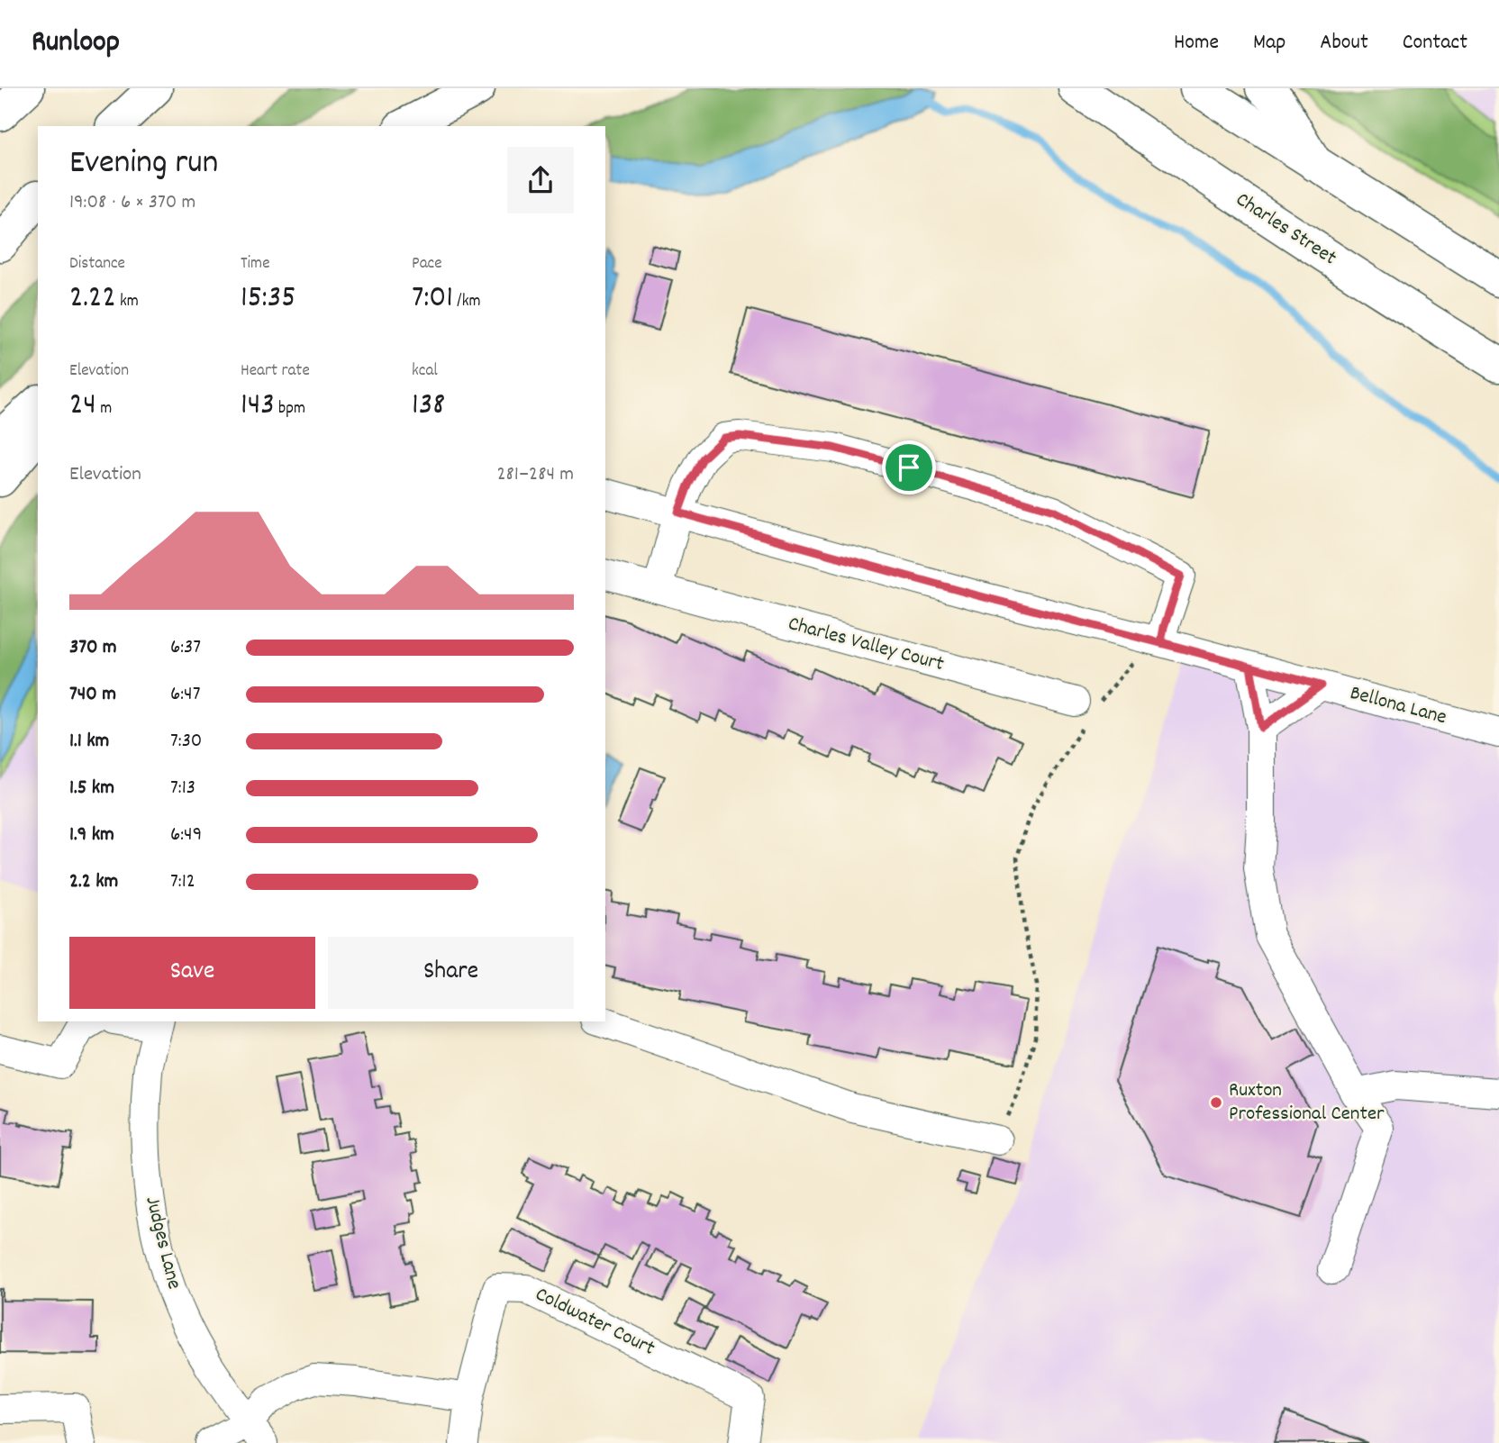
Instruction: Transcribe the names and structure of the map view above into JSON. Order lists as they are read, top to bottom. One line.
{"streets":{"main road":["Charles Street"],"street":["Charles Valley Court","Bellona Lane","Judges Lane","Coldwater Court"]},"places":["Ruxton Professional Center"],"page":{"header":"Runloop","nav":["Home","Map","About","Contact"],"heading":["Evening run","19:08 · 6 × 370 m"],"stats":[["Distance","2.22 km"],["Time","15:35"],["Pace","7:01 /km"],["Elevation","24 m"],["Heart rate","143 bpm"],["kcal","138"]],"chart":["Elevation","281–284 m"],"list":[{"name":"370 m","note":"6:37"},{"name":"740 m","note":"6:47"},{"name":"1.1 km","note":"7:30"},{"name":"1.5 km","note":"7:13"},{"name":"1.9 km","note":"6:49"},{"name":"2.2 km","note":"7:12"}],"buttons":["Save","Share"]}}
